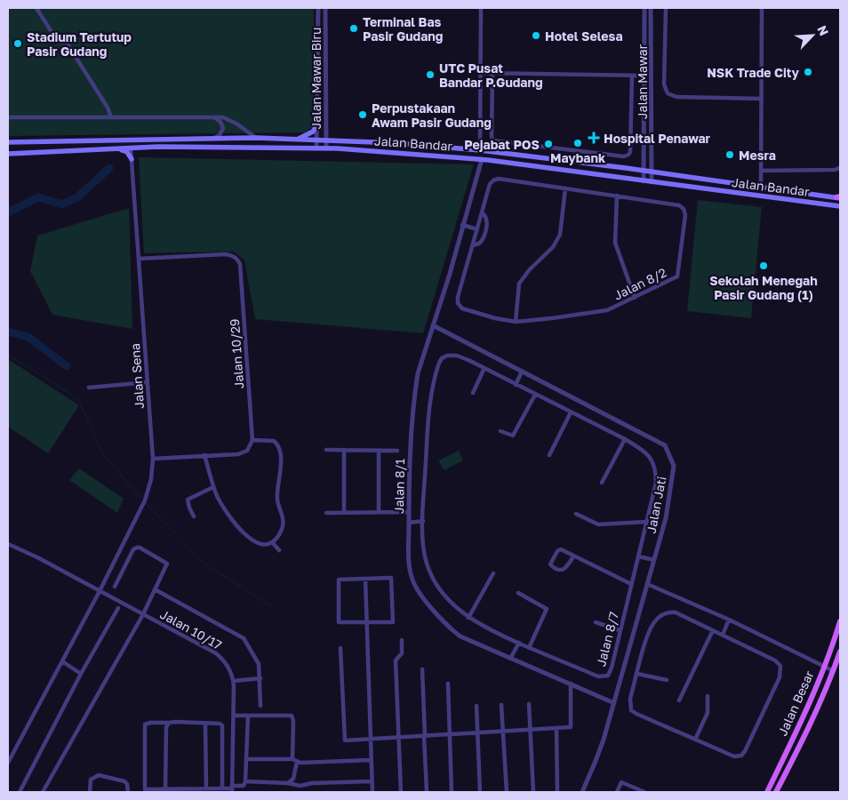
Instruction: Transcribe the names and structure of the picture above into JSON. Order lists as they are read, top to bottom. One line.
{"streets":{"main road":["Jalan Bandar","Jalan Besar"],"street":["Jalan Mawar Biru","Jalan Mawar","Jalan 8/2","Jalan 10/29","Jalan Sena","Jalan 8/1","Jalan Jati","Jalan 10/17","Jalan 8/7"]},"crossings":[["Jalan Mawar Biru","Jalan Bandar"],["Jalan Mawar","Jalan Bandar"],["Jalan Bandar","Jalan Sena"],["Jalan Bandar","Jalan 8/1"],["Jalan 10/29","Jalan Sena"],["Jalan Sena","Jalan 10/17"],["Jalan 8/1","Jalan Jati"]],"places":{"other":["Terminal Bas Pasir Gudang","Hotel Selesa","Stadium Tertutup Pasir Gudang","NSK Trade City","UTC Pusat Bandar P.Gudang","Perpustakaan Awam Pasir Gudang","Maybank","Pejabat POS","Mesra","Sekolah Menegah Pasir Gudang (1)"],"health":["Hospital Penawar"]},"north":"top right"}
